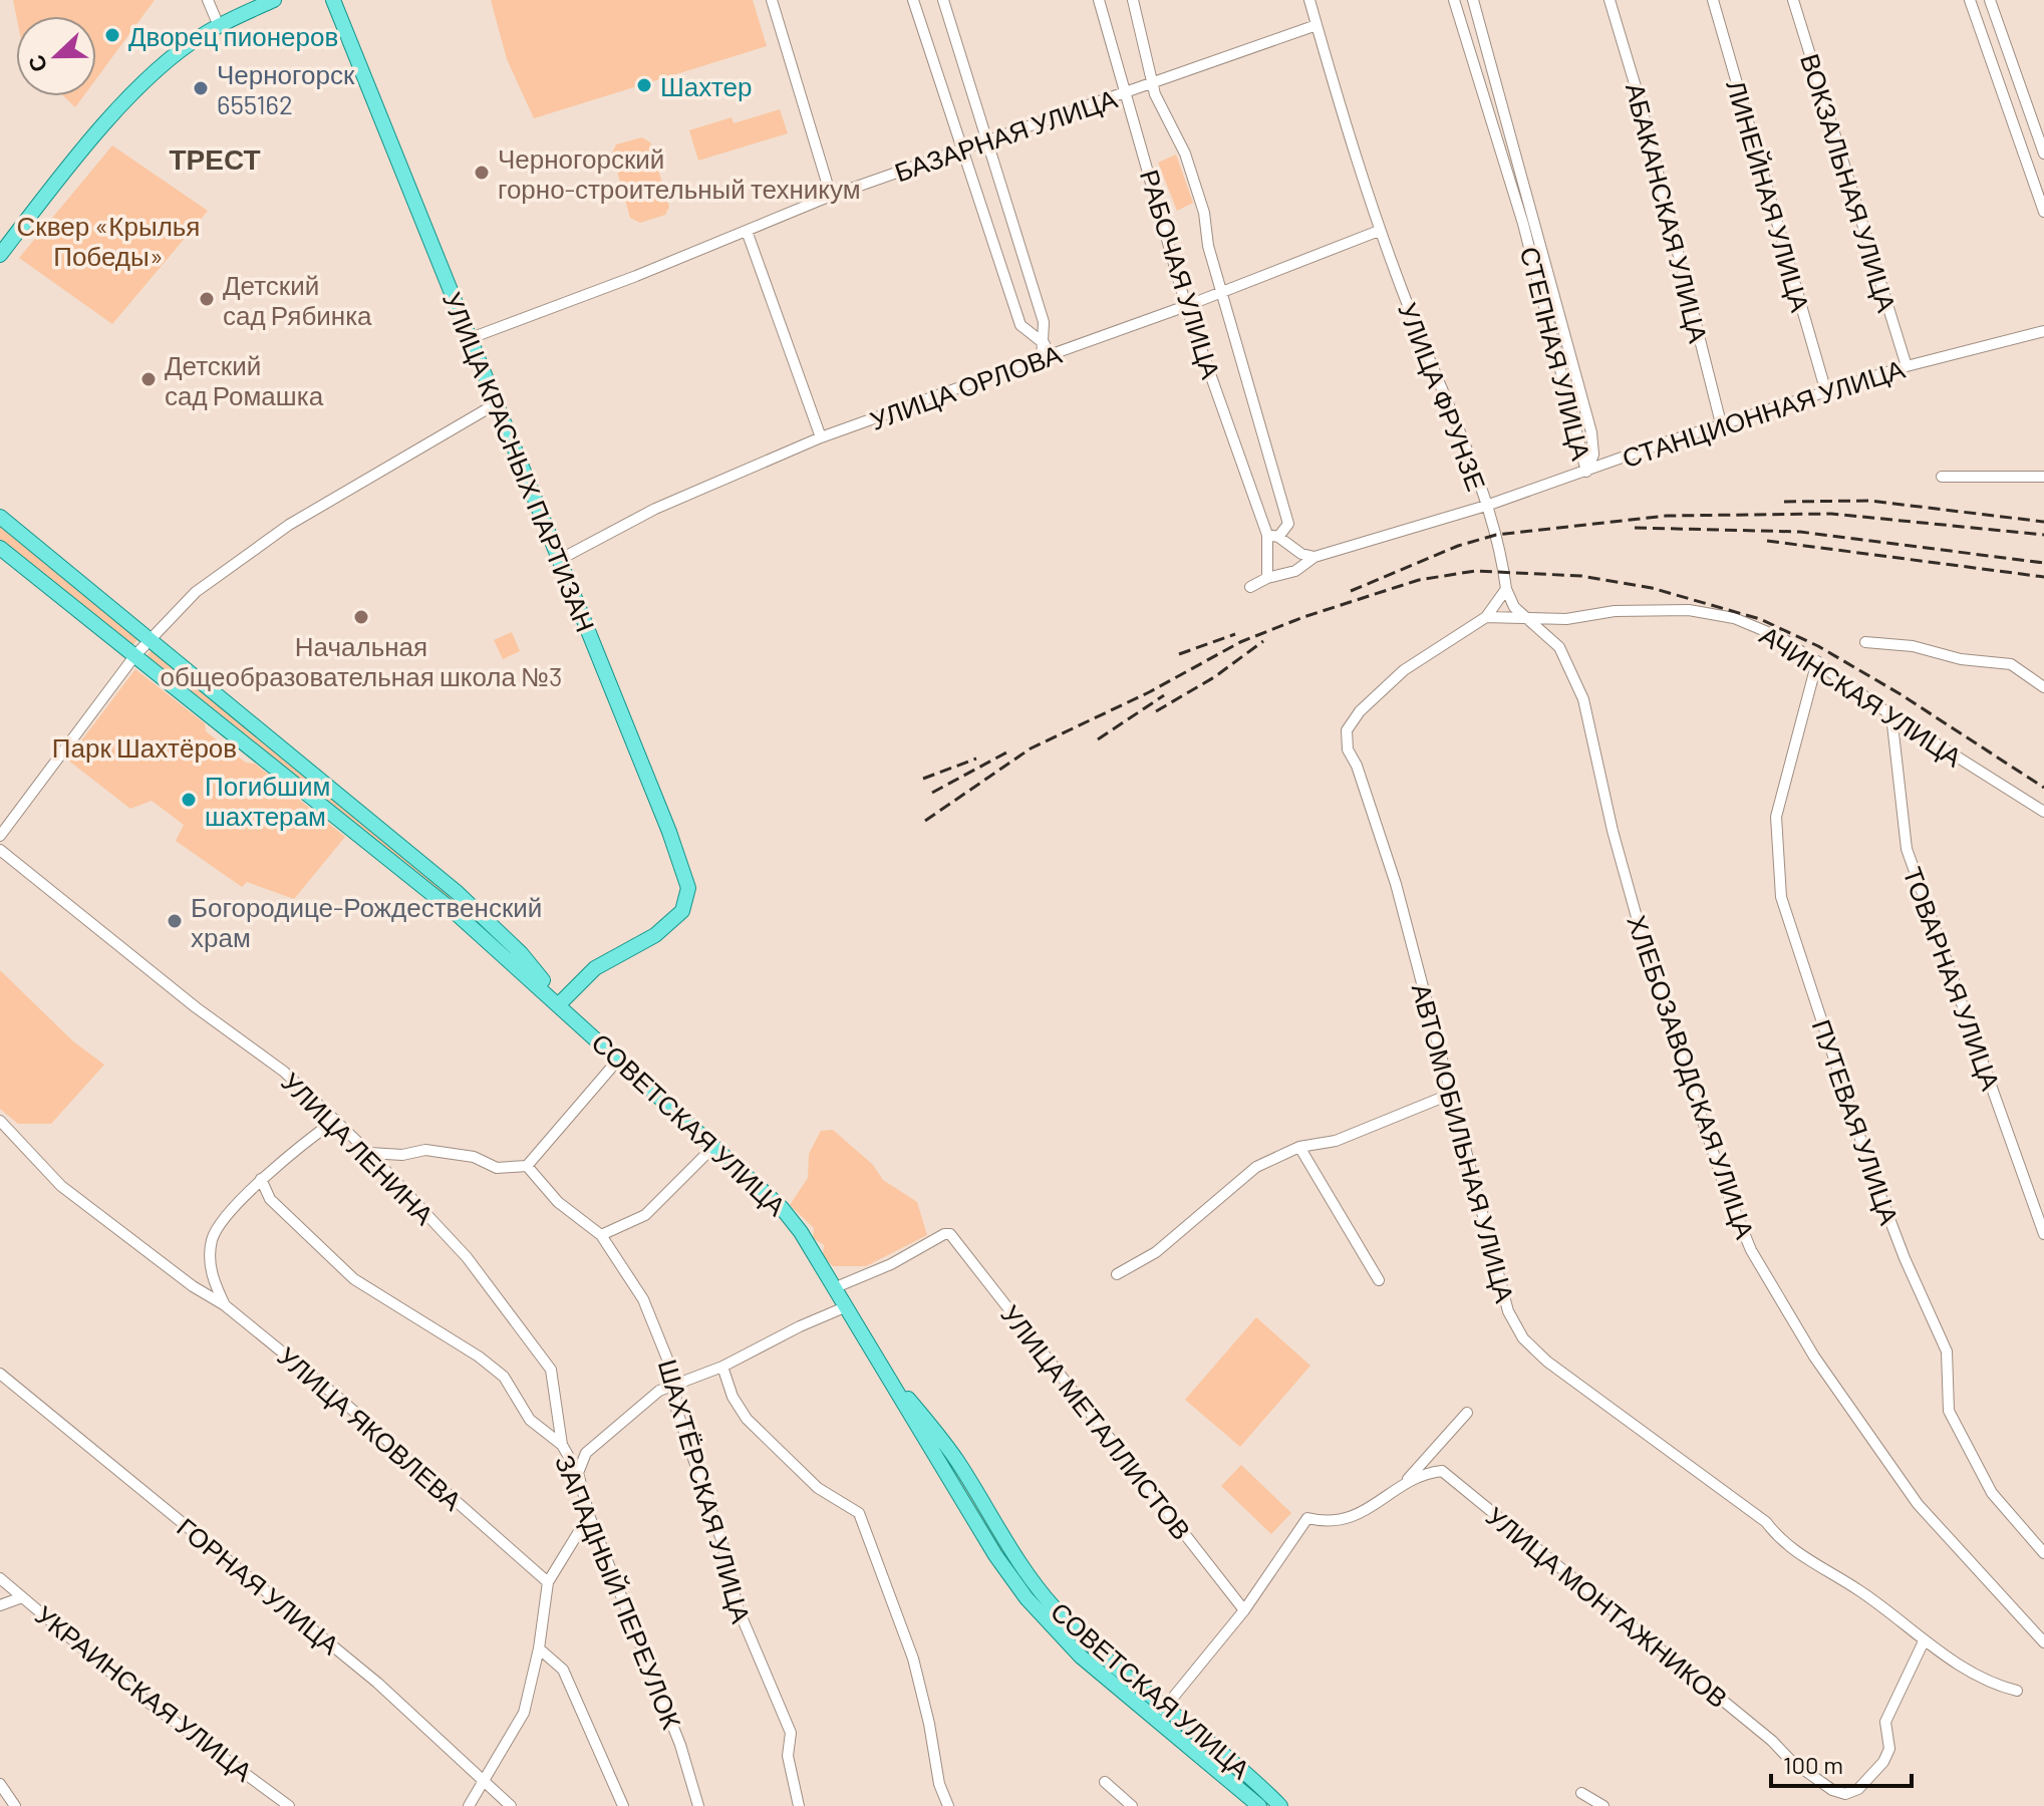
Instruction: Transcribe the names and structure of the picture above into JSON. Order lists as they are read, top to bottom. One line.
{"streets":{"main road":["УЛИЦА КРАСНЫХ ПАРТИЗАН","СОВЕТСКАЯ УЛИЦА"],"street":["БАЗАРНАЯ УЛИЦА","ВОКЗАЛЬНАЯ УЛИЦА","ЛИНЕЙНАЯ УЛИЦА","АБАКАНСКАЯ УЛИЦА","РАБОЧАЯ УЛИЦА","СТЕПНАЯ УЛИЦА","УЛИЦА ОРЛОВА","УЛИЦА ФРУНЗЕ","СТАНЦИОННАЯ УЛИЦА","АЧИНСКАЯ УЛИЦА","ТОВАРНАЯ УЛИЦА","ХЛЕБОЗАВОДСКАЯ УЛИЦА","ПУТЕВАЯ УЛИЦА","АВТОМОБИЛЬНАЯ УЛИЦА","УЛИЦА ЛЕНИНА","УЛИЦА МЕТАЛЛИСТОВ","УЛИЦА ЯКОВЛЕВА","ШАХТЁРСКАЯ УЛИЦА","ГОРНАЯ УЛИЦА","ЗАПАДНЫЙ ПЕРЕУЛОК","УЛИЦА МОНТАЖНИКОВ","УКРАИНСКАЯ УЛИЦА"]},"crossings":[["БАЗАРНАЯ УЛИЦА","РАБОЧАЯ УЛИЦА"],["БАЗАРНАЯ УЛИЦА","УЛИЦА ФРУНЗЕ"],["БАЗАРНАЯ УЛИЦА","УЛИЦА КРАСНЫХ ПАРТИЗАН"],["ВОКЗАЛЬНАЯ УЛИЦА","СТАНЦИОННАЯ УЛИЦА"],["ЛИНЕЙНАЯ УЛИЦА","СТАНЦИОННАЯ УЛИЦА"],["АБАКАНСКАЯ УЛИЦА","СТАНЦИОННАЯ УЛИЦА"],["РАБОЧАЯ УЛИЦА","УЛИЦА ОРЛОВА"],["СТЕПНАЯ УЛИЦА","СТАНЦИОННАЯ УЛИЦА"],["УЛИЦА ОРЛОВА","УЛИЦА ФРУНЗЕ"],["УЛИЦА ОРЛОВА","УЛИЦА КРАСНЫХ ПАРТИЗАН"],["УЛИЦА ФРУНЗЕ","СТАНЦИОННАЯ УЛИЦА"],["УЛИЦА ФРУНЗЕ","ХЛЕБОЗАВОДСКАЯ УЛИЦА"],["УЛИЦА КРАСНЫХ ПАРТИЗАН","СОВЕТСКАЯ УЛИЦА"],["АЧИНСКАЯ УЛИЦА","ТОВАРНАЯ УЛИЦА"],["АЧИНСКАЯ УЛИЦА","ХЛЕБОЗАВОДСКАЯ УЛИЦА"],["АЧИНСКАЯ УЛИЦА","ПУТЕВАЯ УЛИЦА"],["АЧИНСКАЯ УЛИЦА","АВТОМОБИЛЬНАЯ УЛИЦА"],["СОВЕТСКАЯ УЛИЦА","УЛИЦА МЕТАЛЛИСТОВ"],["АВТОМОБИЛЬНАЯ УЛИЦА","УЛИЦА МОНТАЖНИКОВ"],["УЛИЦА ЛЕНИНА","ЗАПАДНЫЙ ПЕРЕУЛОК"]],"districts":["ТРЕСТ"],"parks":["Сквер «Крылья Победы»","Парк Шахтёров"],"places":["Дворец пионеров","Шахтер","Черногорск 655162","Черногорский горно-строительный техникум","Детский сад Рябинка","Детский сад Ромашка","Начальная общеобразовательная школа №3","Погибшим шахтерам","Богородице-Рождественский храм"],"scale_bar":"100 m","north":"left"}
